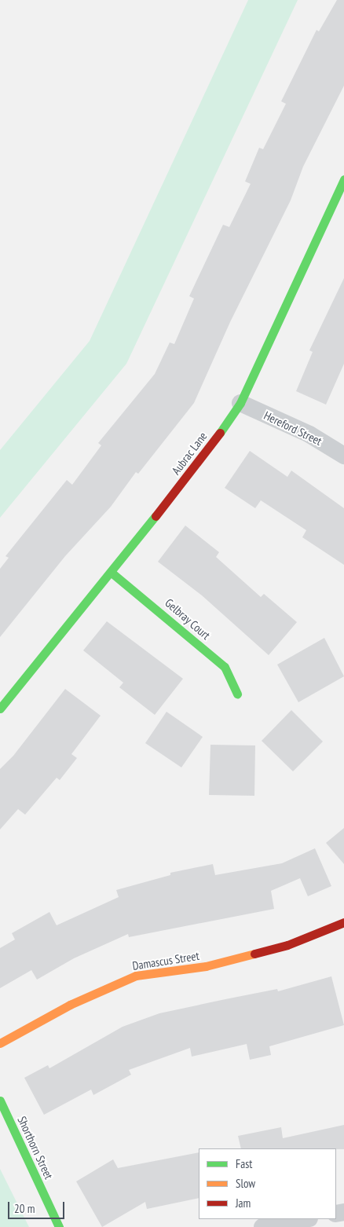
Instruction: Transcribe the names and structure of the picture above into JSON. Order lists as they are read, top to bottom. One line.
{"streets":{"street":["Hereford Street","Aubrac Lane","Gelbray Court","Damascus Street","Shorthorn Street"]},"crossings":[["Hereford Street","Aubrac Lane"],["Aubrac Lane","Gelbray Court"]],"legend":["Fast","Slow","Jam"],"scale_bar":"20 m"}
